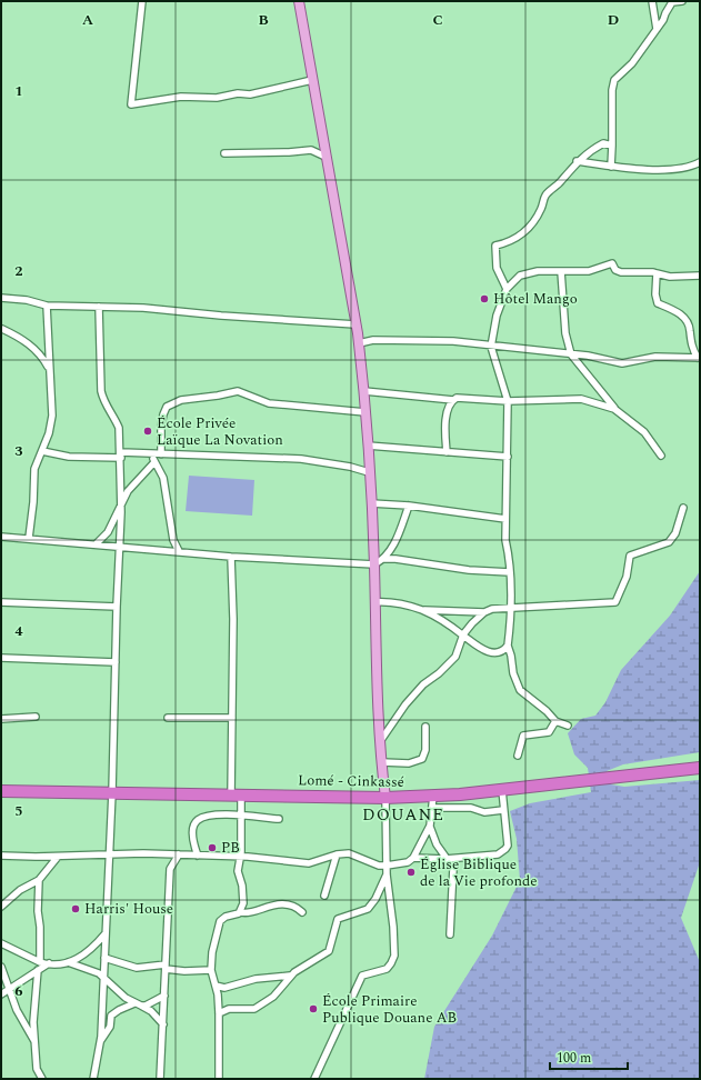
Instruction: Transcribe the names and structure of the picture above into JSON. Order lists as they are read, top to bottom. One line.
{"streets":{"highway":["Lomé - Cinkassé"]},"districts":["DOUANE"],"places":["Hôtel Mango","École Privée Laïque La Novation","PB","Église Biblique de la Vie profonde","Harris' House","École Primaire Publique Douane AB"],"scale_bar":"100 m","grid":{"columns":["A","B","C","D"],"rows":["1","2","3","4","5","6"]}}
